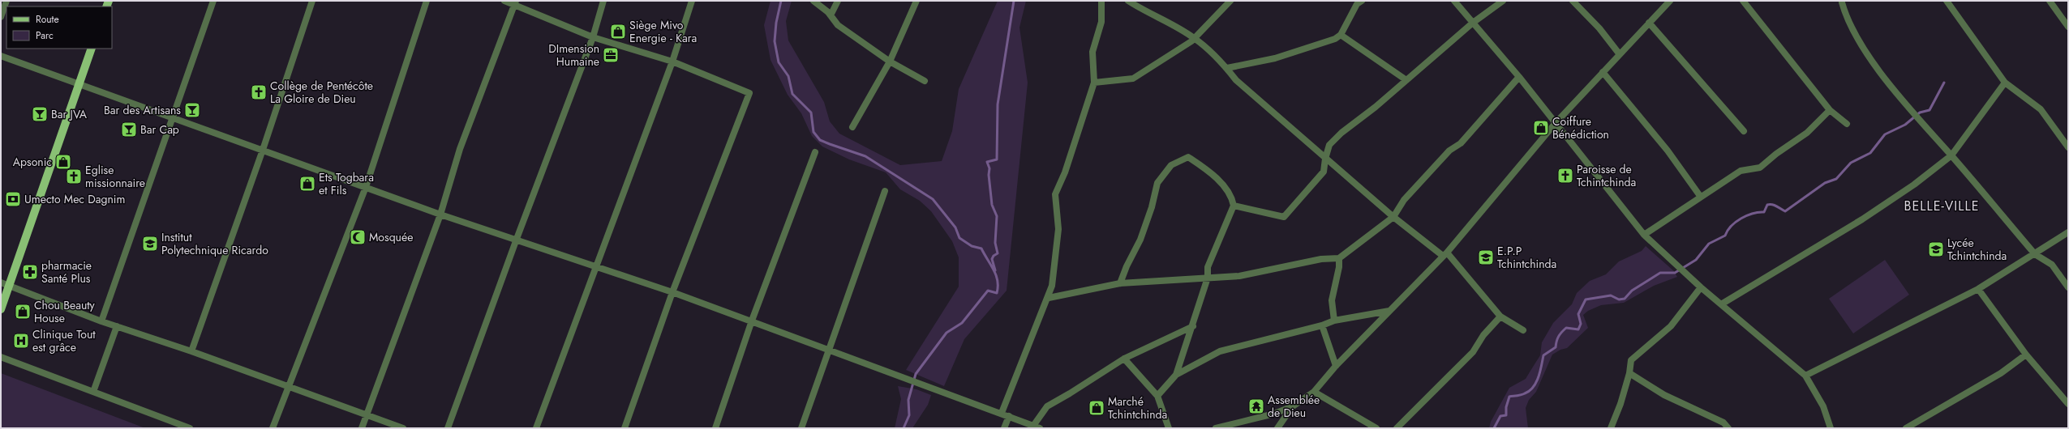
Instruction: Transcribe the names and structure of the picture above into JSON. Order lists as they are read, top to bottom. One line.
{"districts":["BELLE-VILLE"],"places":{"shop":["Siège Mivo Energie - Kara","Coiffure Bénédiction","Apsonic","Ets Togbara et Fils","Chou Beauty House","Marché Tchintchinda"],"office":["DImension Humaine"],"church":["Collège de Pentécôte La Gloire de Dieu","Paroisse de Tchintchinda","Eglise missionnaire"],"bar":["Bar des Artisans","Bar JVA","Bar Cap"],"bank":["Umecto Mec Dagnim"],"mosque":["Mosquée"],"school or university":["Institut Polytechnique Ricardo","Lycée Tchintchinda","E.P.P Tchintchinda"],"pharmacy":["pharmacie Santé Plus"],"hospital":["Clinique Tout est grâce"],"temple":["Assemblée de Dieu"]},"legend":["Route","Parc"]}
